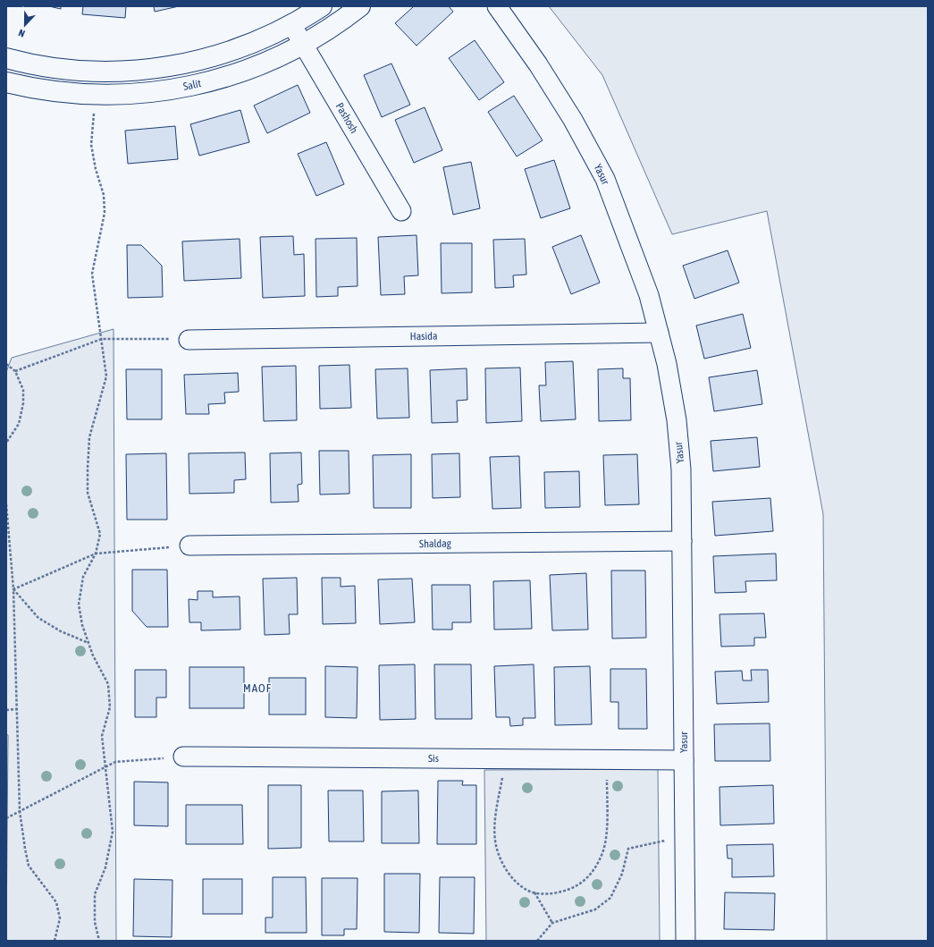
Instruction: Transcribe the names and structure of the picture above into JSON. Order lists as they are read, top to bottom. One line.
{"streets":{"street":["Salit","Pashosh","Yasur","Hasida","Shaldag","Sis"]},"crossings":[["Salit","Pashosh"],["Yasur","Hasida"],["Yasur","Shaldag"],["Yasur","Sis"]],"districts":["MAOF"],"north":"bottom"}
